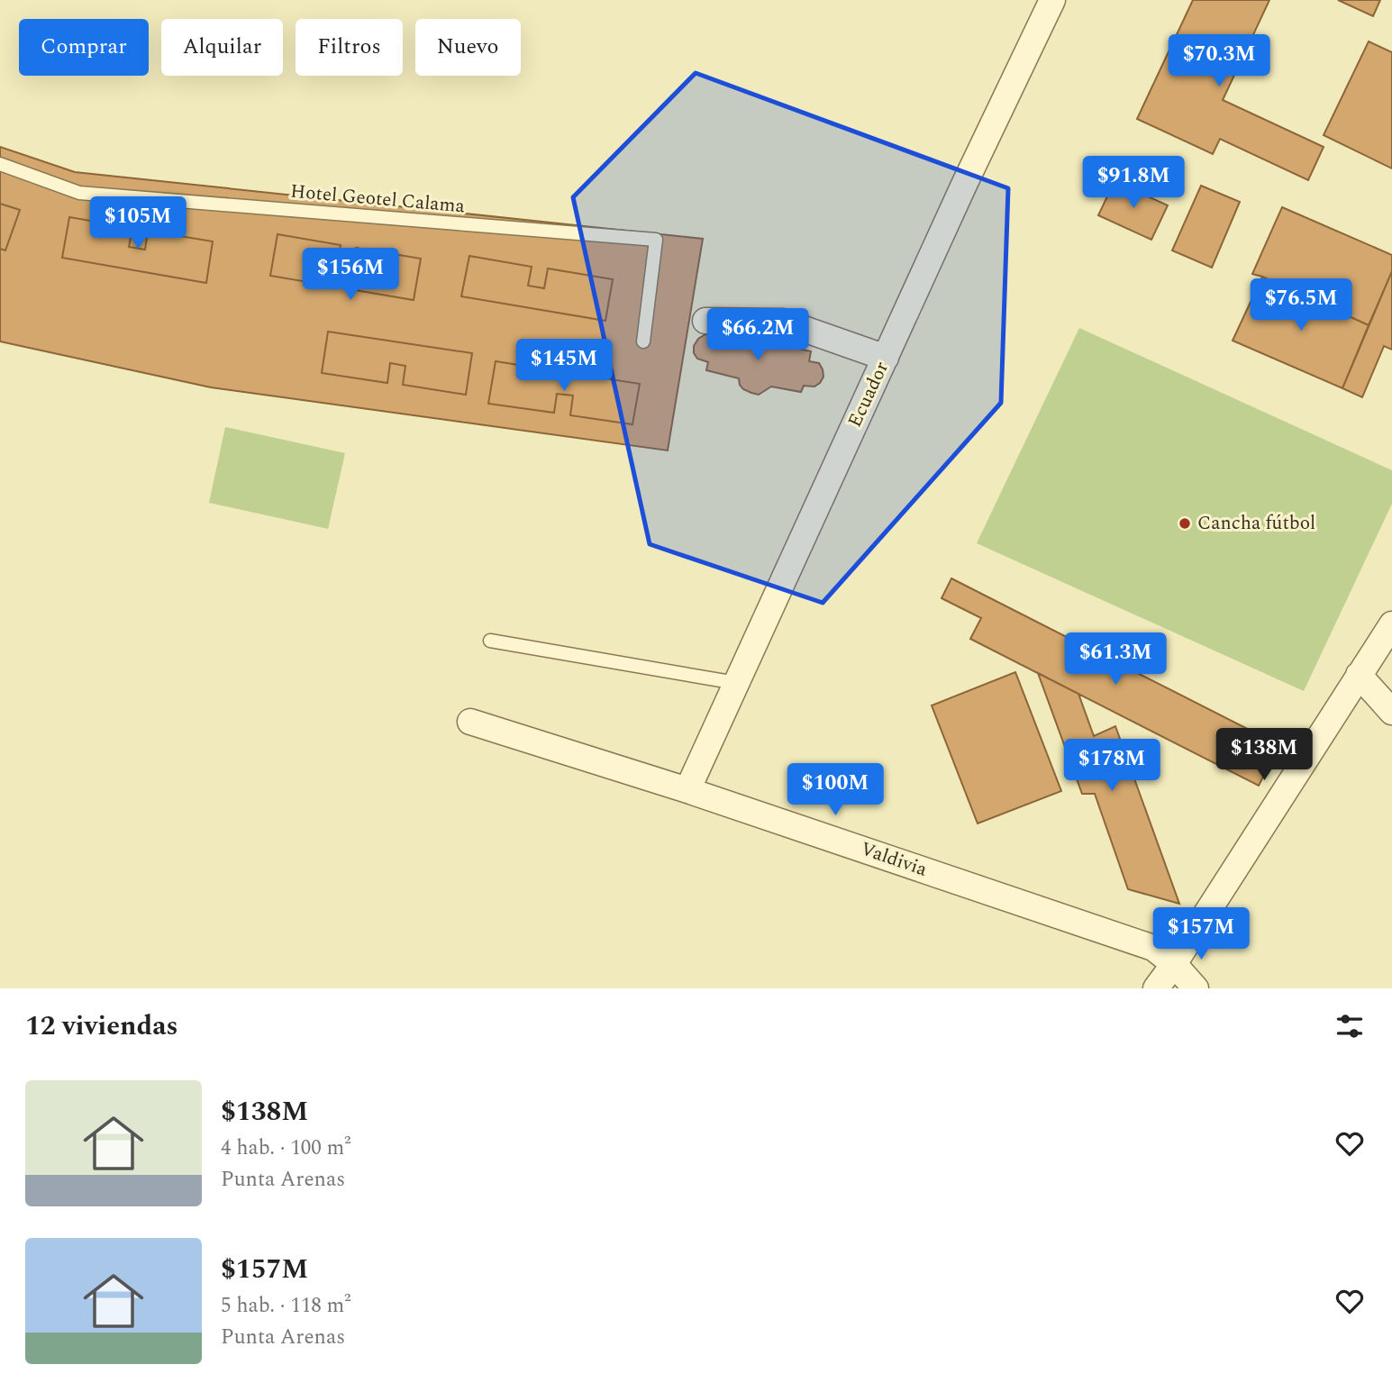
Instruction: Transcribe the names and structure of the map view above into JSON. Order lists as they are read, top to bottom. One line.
{"streets":{"street":["Ecuador","Valdivia"],"lane":["Hotel Geotel Calama"]},"crossings":[["Ecuador","Valdivia"]],"places":["Cancha fútbol"],"page":{"chip":["Comprar","Alquilar","Filtros","Nuevo"],"price":["$70.3M","$91.8M","$105M","$156M","$76.5M","$66.2M","$145M","$61.3M","$138M","$178M","$100M","$157M"],"heading":"12 viviendas","list":[{"name":"$138M","note":"4 hab. · 100 m² · Punta Arenas"},{"name":"$157M","note":"5 hab. · 118 m² · Punta Arenas"}]}}
